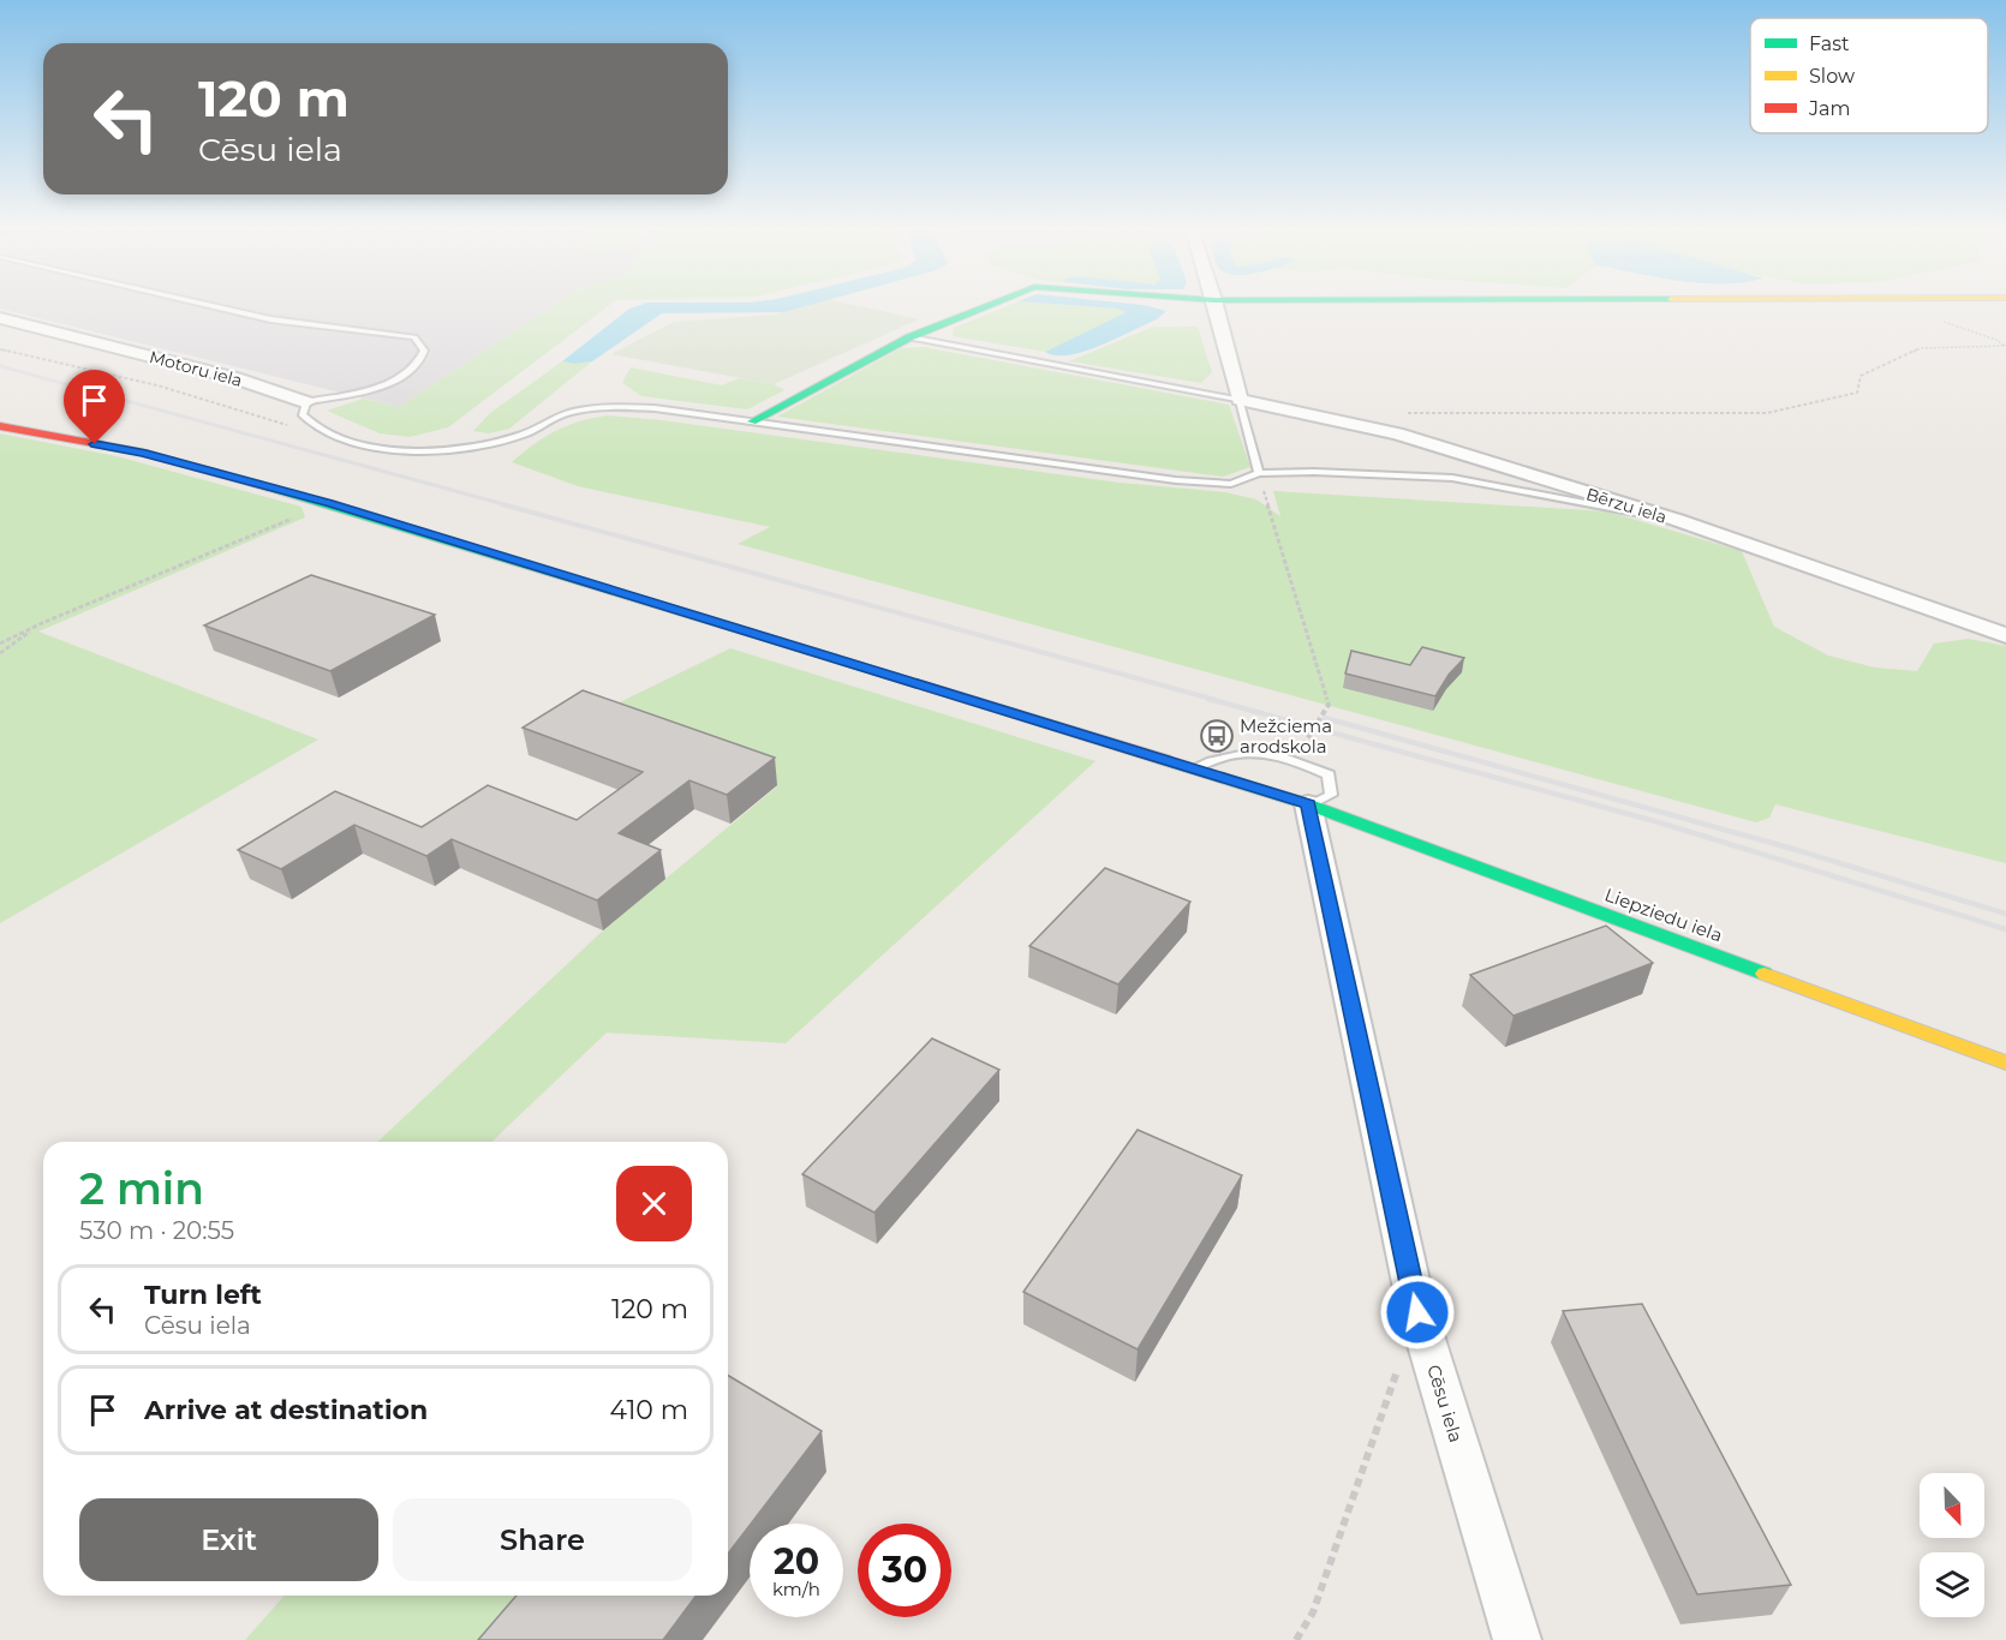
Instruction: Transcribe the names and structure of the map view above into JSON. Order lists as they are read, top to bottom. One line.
{"streets":{"street":["Motoru iela","Bērzu iela","Liepziedu iela","Cēsu iela"]},"crossings":[["Liepziedu iela","Cēsu iela"]],"places":{"bus stop":["Mežciema arodskola"]},"legend":["Fast","Slow","Jam"],"north":"bottom right","page":{"turn":["120 m","Cēsu iela"],"heading":["2 min","530 m · 20:55"],"list":[{"name":"Turn left","note":"Cēsu iela","value":"120 m"},{"name":"Arrive at destination","value":"410 m"}],"buttons":["Exit","Share"],"speed":"20 km/h","limit":"30"}}
